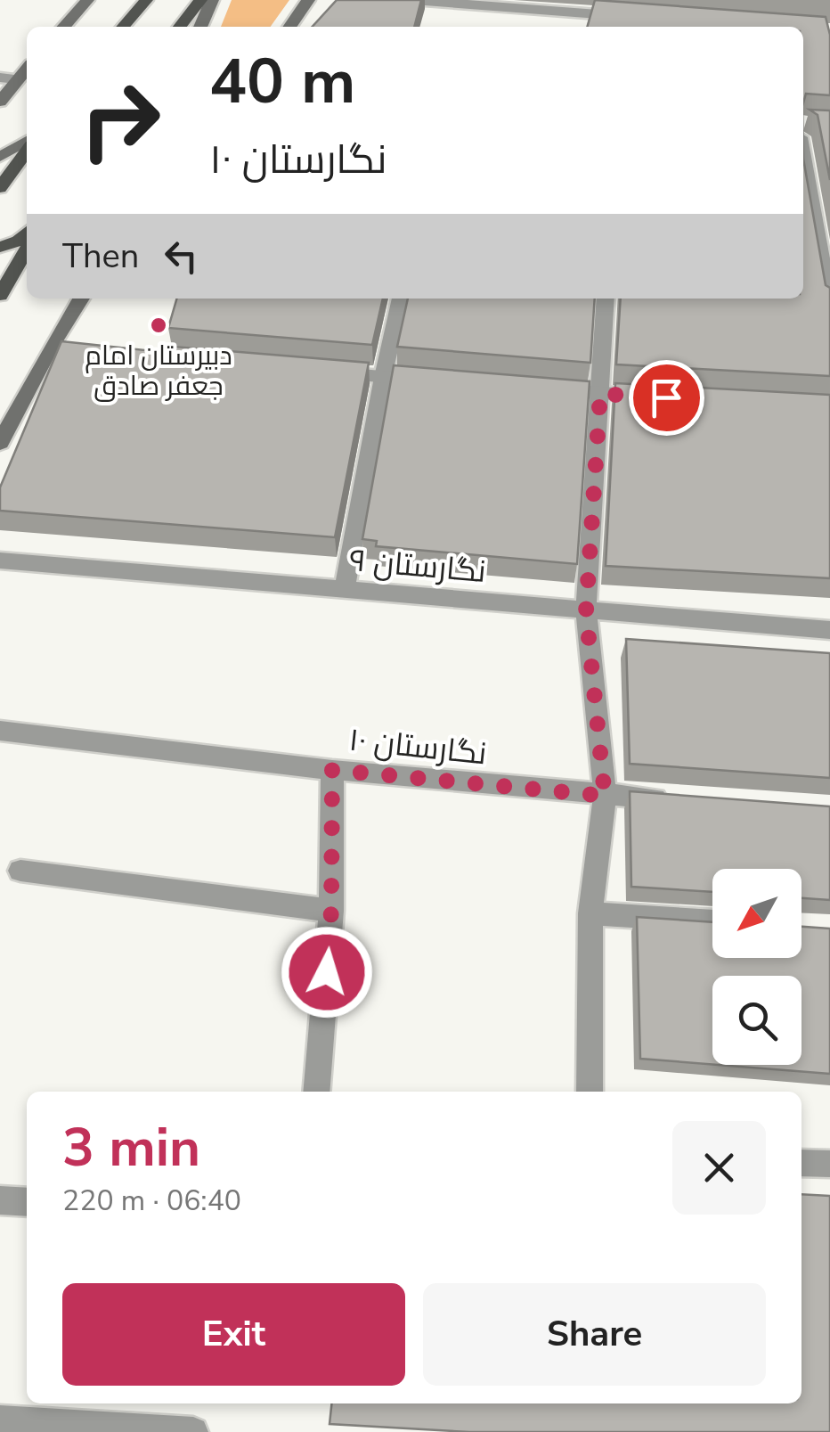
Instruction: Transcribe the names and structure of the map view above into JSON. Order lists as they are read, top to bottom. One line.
{"streets":{"street":["نگارستان ۹","نگارستان ۱۰"]},"places":["دبیرستان امام جعفر صادق"],"north":"bottom left","page":{"turn":["40 m","نگارستان ۱۰"],"then":"Then","heading":["3 min","220 m · 06:40"],"buttons":["Exit","Share"]}}
